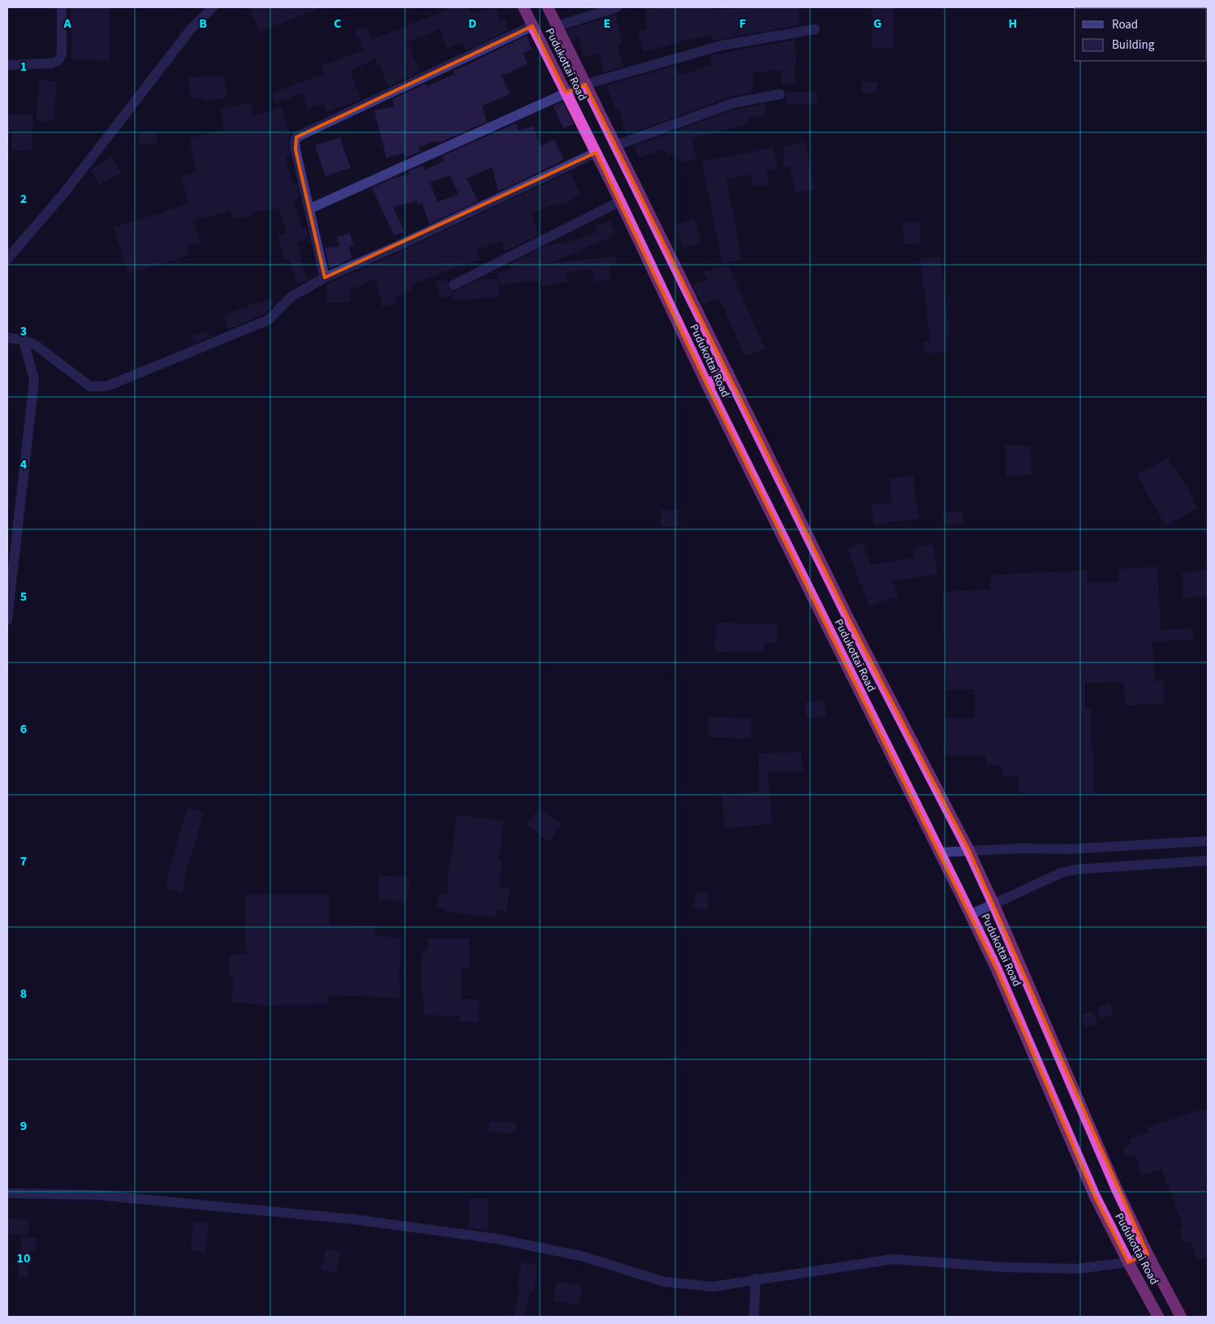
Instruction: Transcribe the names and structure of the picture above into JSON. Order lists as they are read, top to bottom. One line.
{"streets":{"highway":["Pudukottai Road"]},"legend":["Road","Building"],"grid":{"columns":["A","B","C","D","E","F","G","H"],"rows":["1","2","3","4","5","6","7","8","9","10"]}}
